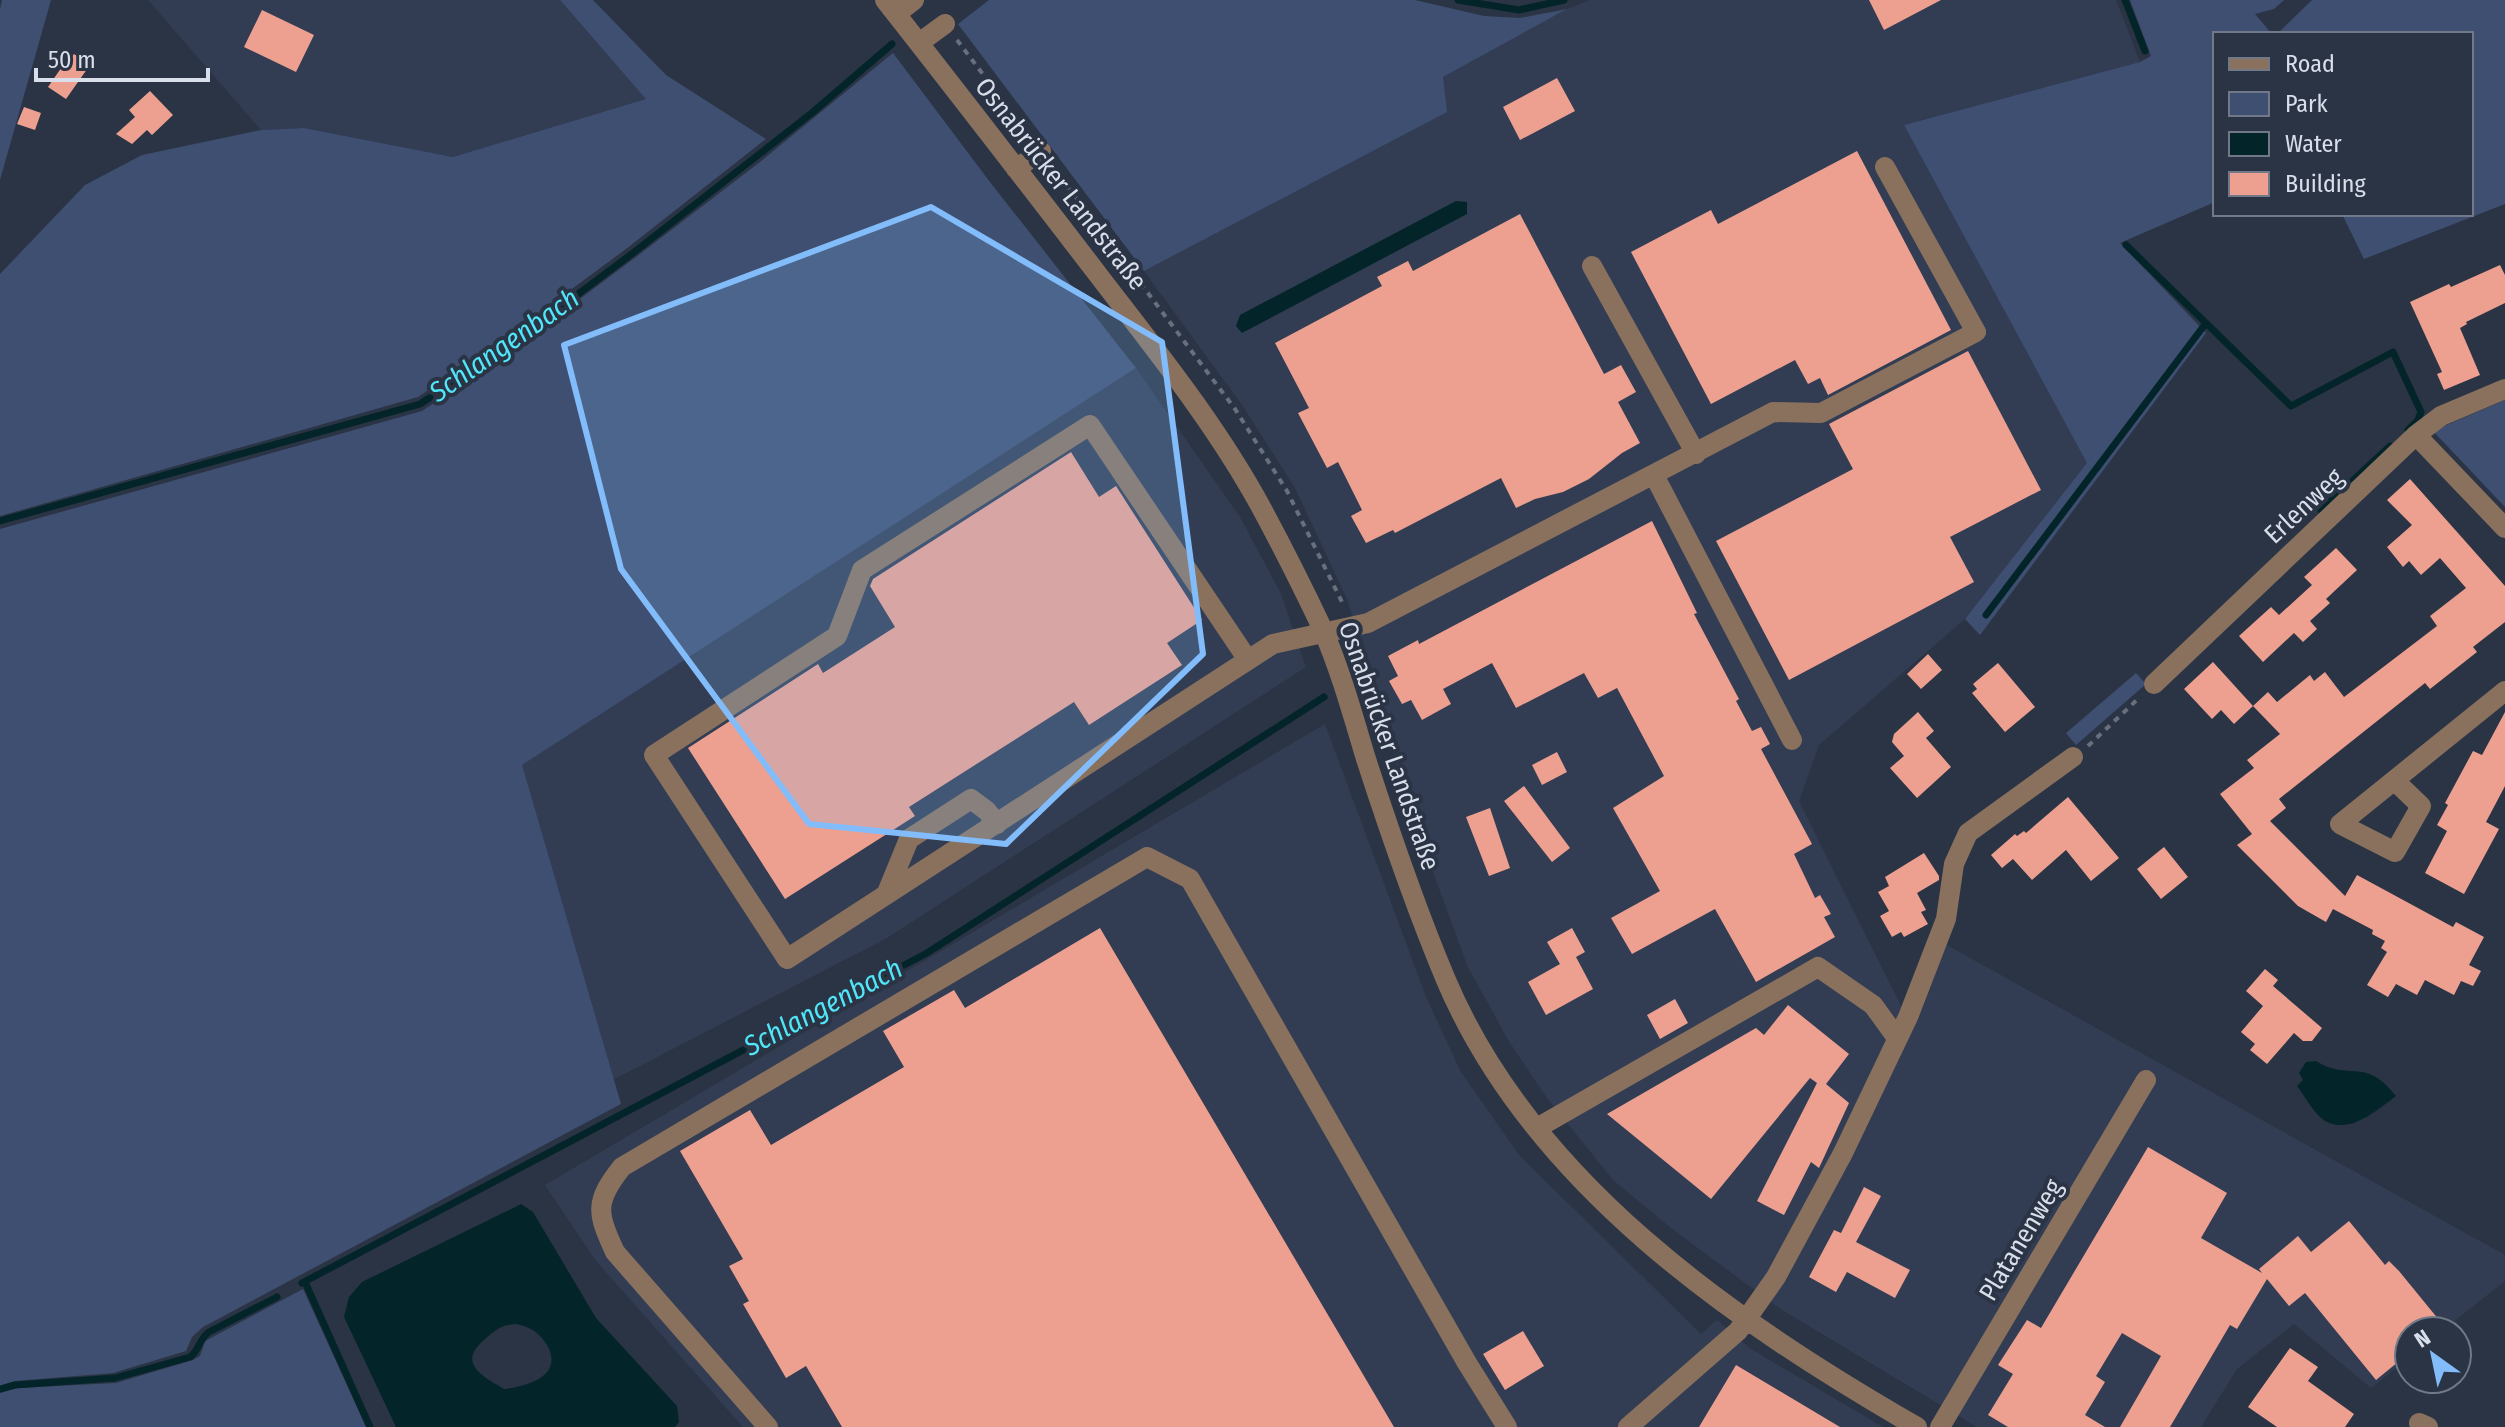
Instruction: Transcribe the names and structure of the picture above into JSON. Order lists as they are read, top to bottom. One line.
{"streets":{"street":["Osnabrücker Landstraße","Erlenweg","Platanenweg"]},"water":["Schlangenbach"],"legend":["Road","Park","Water","Building"],"scale_bar":"50 m","north":"top left"}
